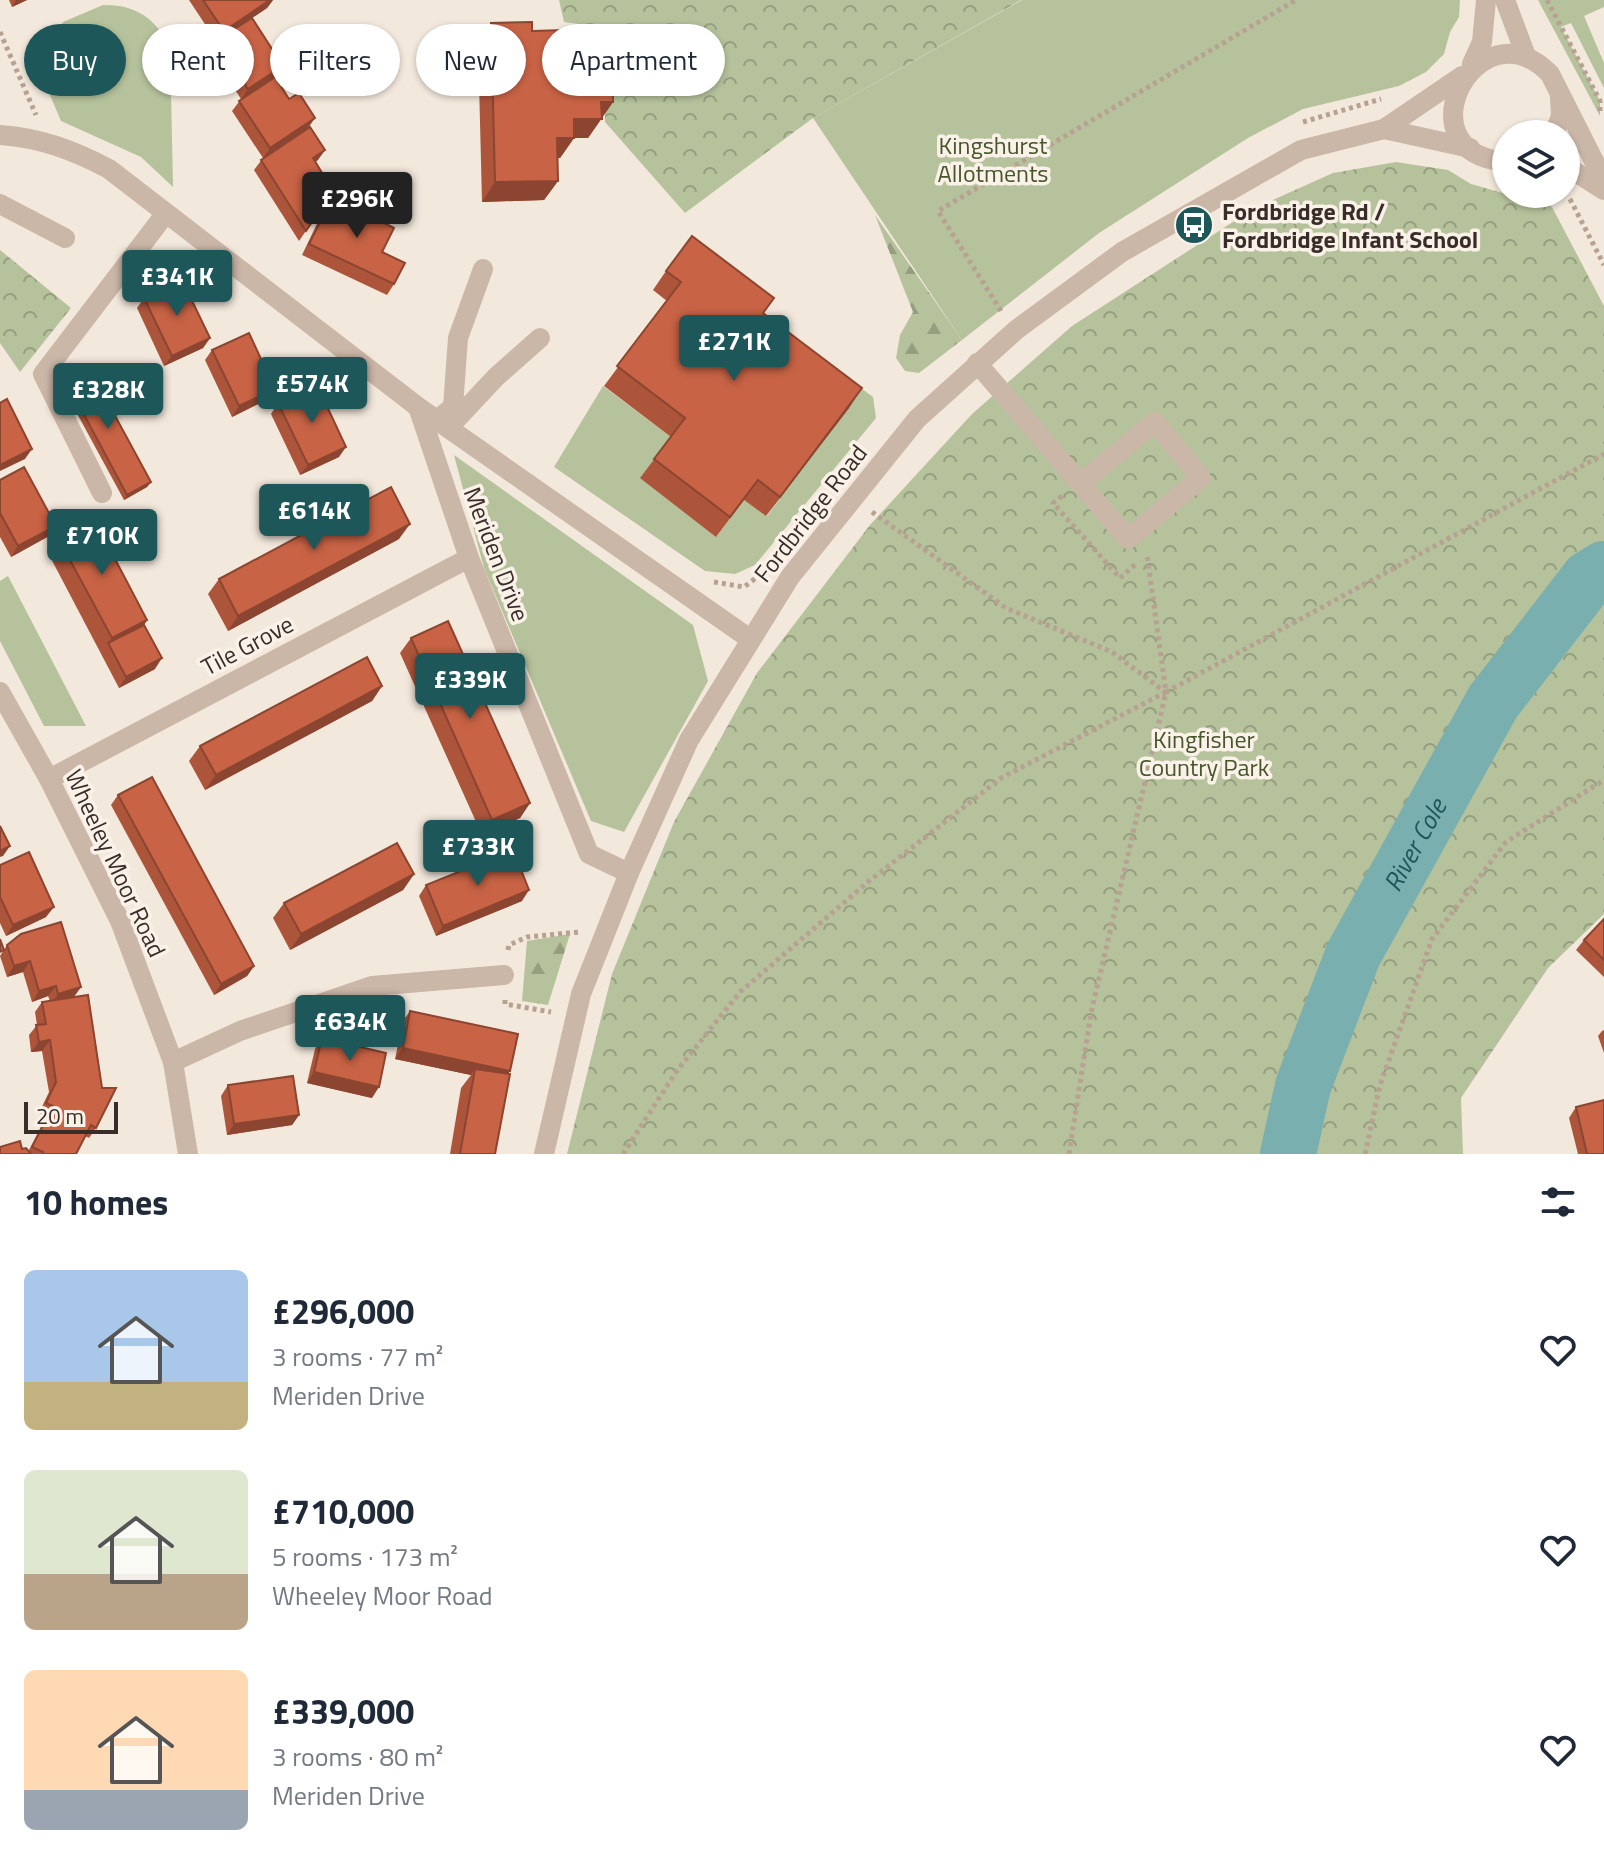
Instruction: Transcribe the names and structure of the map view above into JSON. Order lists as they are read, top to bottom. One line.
{"streets":{"street":["Fordbridge Road","Meriden Drive","Tile Grove","Wheeley Moor Road"]},"crossings":[["Fordbridge Road","Meriden Drive"],["Meriden Drive","Tile Grove"],["Tile Grove","Wheeley Moor Road"]],"water":["River Cole"],"parks":["Kingshurst Allotments","Kingfisher Country Park"],"places":{"bus stop":["Fordbridge Rd / Fordbridge Infant School"]},"scale_bar":"20 m","page":{"chip":["Buy","Rent","Filters","New","Apartment"],"price":["£296K","£341K","£271K","£574K","£328K","£614K","£710K","£339K","£733K","£634K"],"scale":"20 m","heading":"10 homes","list":[{"name":"£296,000","note":"3 rooms · 77 m² · Meriden Drive"},{"name":"£710,000","note":"5 rooms · 173 m² · Wheeley Moor Road"},{"name":"£339,000","note":"3 rooms · 80 m² · Meriden Drive"}]}}
